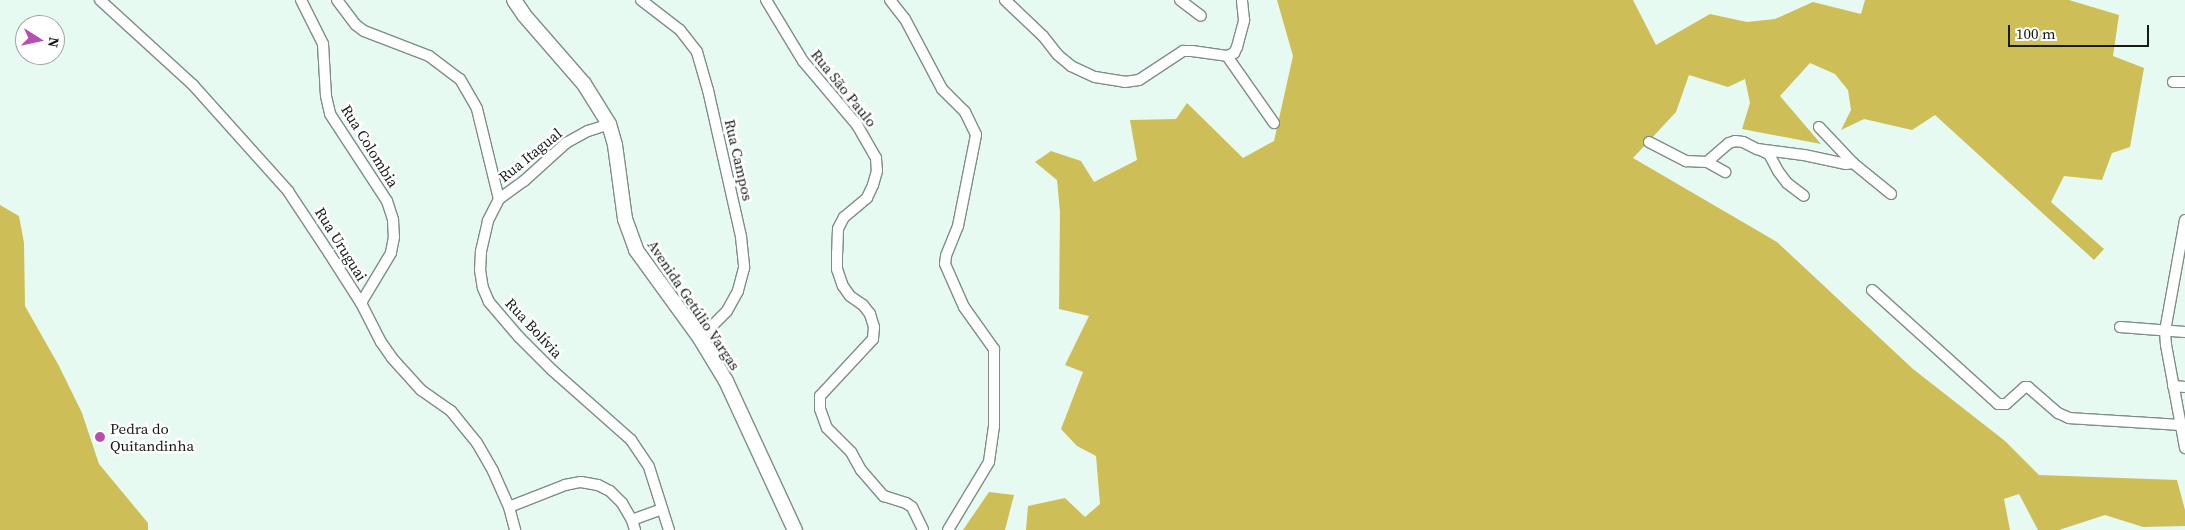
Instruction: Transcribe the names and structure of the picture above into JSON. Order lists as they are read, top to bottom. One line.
{"streets":{"street":["Rua São Paulo","Rua Colombia","Rua Itagual","Rua Campos","Rua Uruguai","Avenida Getúlio Vargas","Rua Bolívia"]},"crossings":[["Rua Colombia","Rua Uruguai"],["Rua Itagual","Avenida Getúlio Vargas"],["Rua Itagual","Rua Bolívia"],["Rua Campos","Avenida Getúlio Vargas"]],"places":["Pedra do Quitandinha"],"scale_bar":"100 m","north":"right"}
